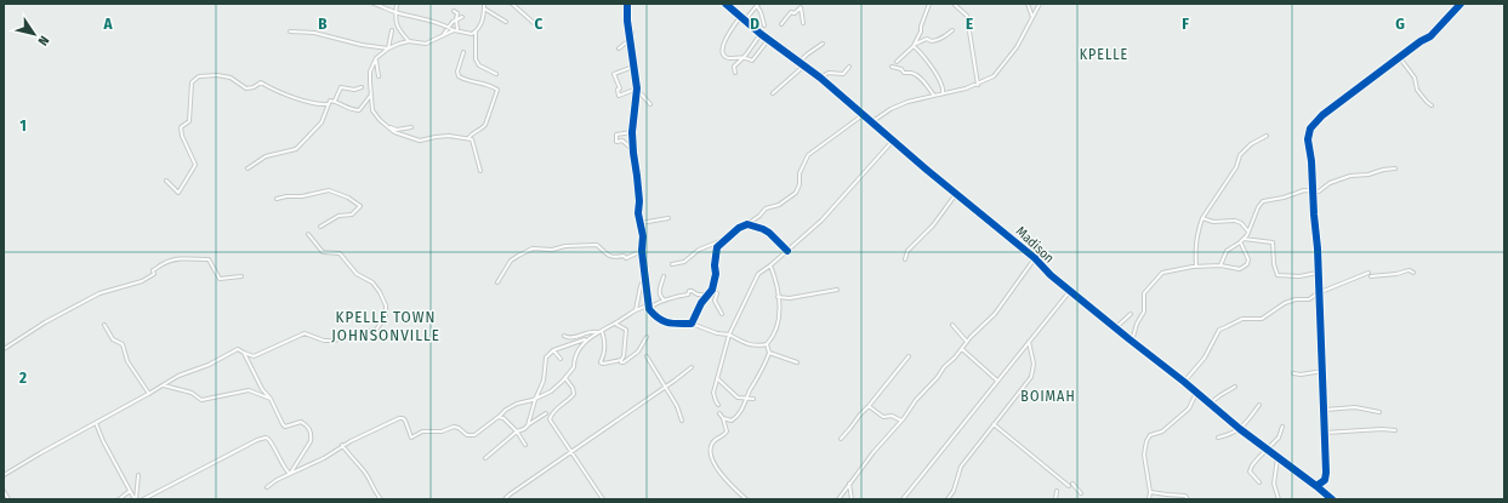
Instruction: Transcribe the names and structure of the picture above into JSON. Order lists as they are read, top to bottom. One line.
{"streets":{"street":["Madison"]},"districts":["KPELLE","KPELLE TOWN JOHNSONVILLE","BOIMAH"],"north":"bottom right","grid":{"columns":["A","B","C","D","E","F","G"],"rows":["1","2"]}}
